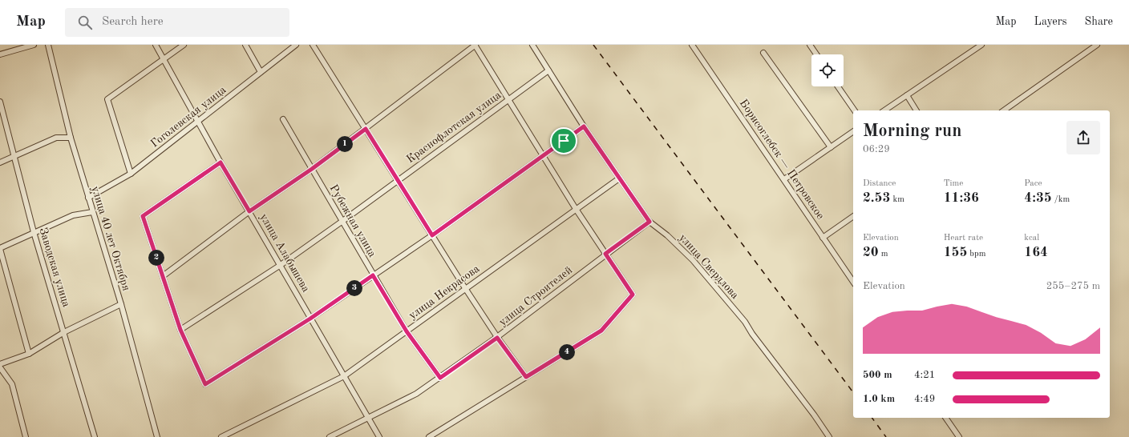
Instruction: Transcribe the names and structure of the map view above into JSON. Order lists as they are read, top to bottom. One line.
{"streets":{"street":["Гоголевская улица","Краснофлотская улица","Борисоглебск — Петровское","Рубежная улица","улица 40 лет Октября","улица Алабышева","улица Свердлова","Заводская улица","улица Некрасова","улица Строителей"]},"crossings":[["Гоголевская улица","улица 40 лет Октября"],["Гоголевская улица","улица Алабышева"],["Краснофлотская улица","Рубежная улица"],["Краснофлотская улица","улица Алабышева"],["Краснофлотская улица","улица Свердлова"],["Рубежная улица","улица Некрасова"],["Рубежная улица","улица Строителей"],["улица Алабышева","улица Некрасова"],["улица Алабышева","улица Строителей"],["улица Свердлова","улица Некрасова"],["улица Свердлова","улица Строителей"]],"page":{"header":"Map","search":"Search here","nav":["Map","Layers","Share"],"heading":["Morning run","06:29"],"pins":["1","2","3","4"],"stats":[["Distance","2.53 km"],["Time","11:36"],["Pace","4:35 /km"],["Elevation","20 m"],["Heart rate","155 bpm"],["kcal","164"]],"chart":["Elevation","255–275 m"],"list":[{"name":"500 m","note":"4:21"},{"name":"1.0 km","note":"4:49"}]}}
